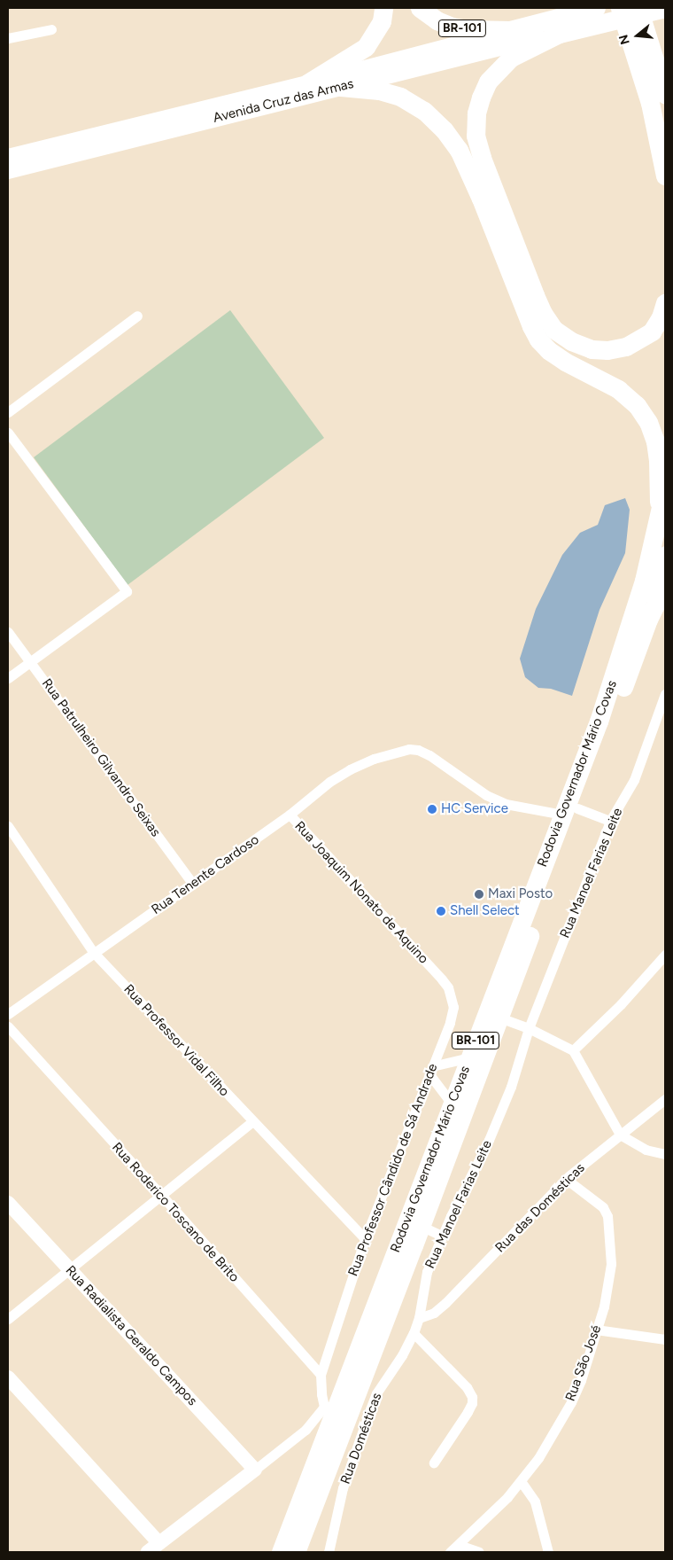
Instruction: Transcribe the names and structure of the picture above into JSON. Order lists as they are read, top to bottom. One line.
{"streets":{"highway":["BR-101","Rodovia Governador Mário Covas"],"main road":["Avenida Cruz das Armas"],"street":["Rua Patrulheiro Gilvandro Seixas","Rua Manoel Farias Leite","Rua Tenente Cardoso","Rua Joaquim Nonato de Aquino","Rua Professor Vidal Filho","Rua Professor Cândido de Sá Andrade","Rua das Domésticas","Rua Roderico Toscano de Brito","Rua Radialista Geraldo Campos","Rua São José","Rua Domésticas"]},"crossings":[["BR-101","Avenida Cruz das Armas"],["Rua Patrulheiro Gilvandro Seixas","Rua Tenente Cardoso"],["Rodovia Governador Mário Covas","Rua Tenente Cardoso"],["Rua Manoel Farias Leite","Rua das Domésticas"],["Rua Manoel Farias Leite","Rua Domésticas"],["Rua Tenente Cardoso","Rua Joaquim Nonato de Aquino"],["Rua Tenente Cardoso","Rua Professor Vidal Filho"],["Rua Joaquim Nonato de Aquino","Rua Professor Cândido de Sá Andrade"],["Rua Professor Vidal Filho","Rua Professor Cândido de Sá Andrade"],["Rua Professor Cândido de Sá Andrade","Rua Roderico Toscano de Brito"],["Rua das Domésticas","Rua São José"]],"places":["HC Service","Maxi Posto","Shell Select"],"north":"left"}
